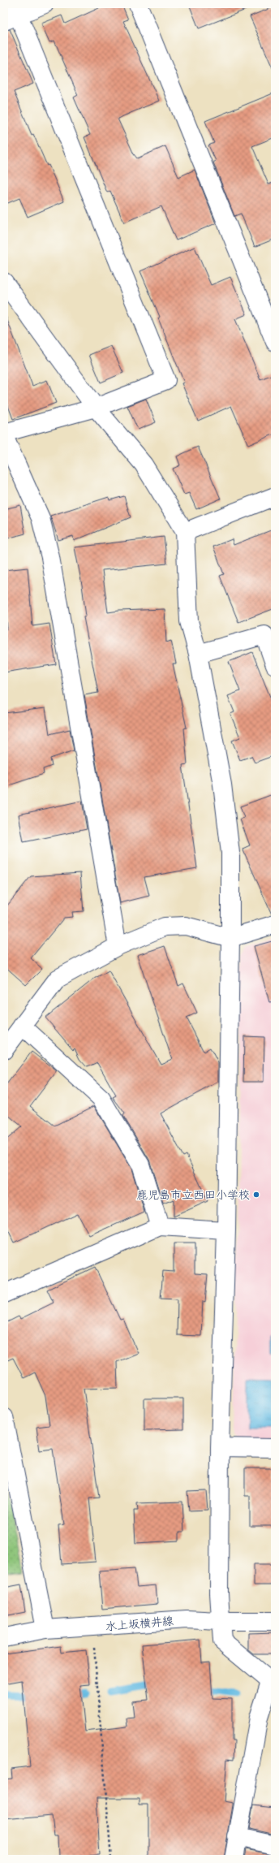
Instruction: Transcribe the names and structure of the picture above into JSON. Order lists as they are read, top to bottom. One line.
{"streets":{"street":["水上坂横井線"]},"places":["鹿児島市立西田小学校"]}
